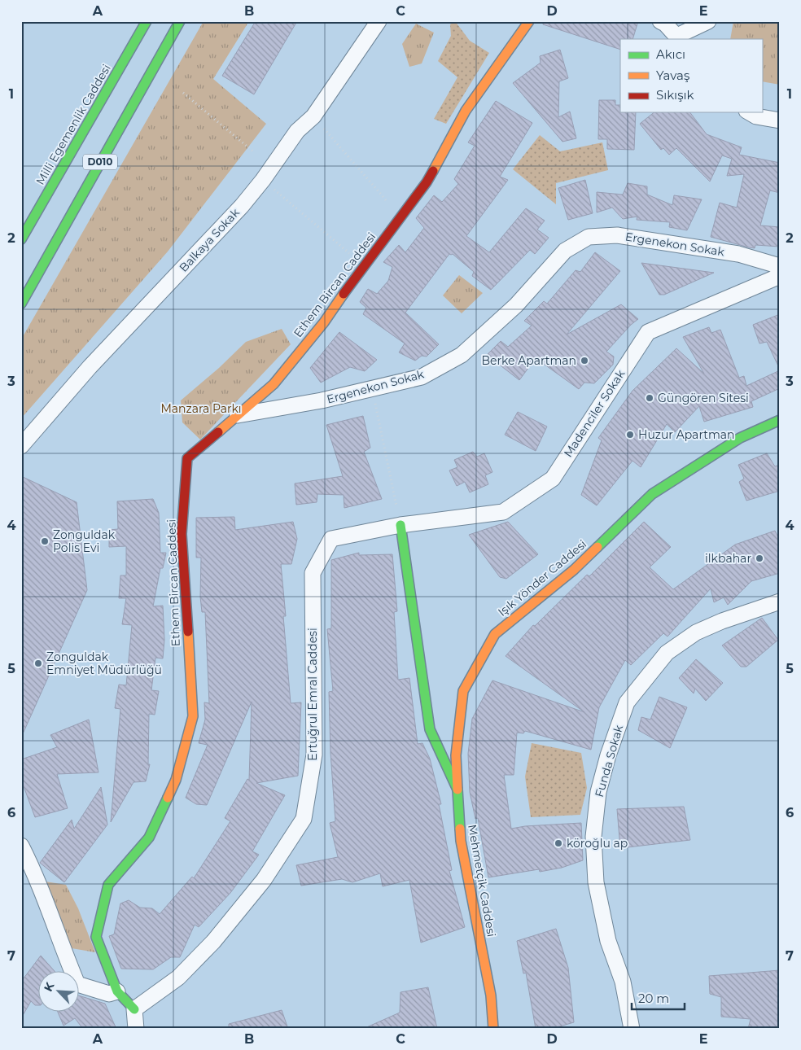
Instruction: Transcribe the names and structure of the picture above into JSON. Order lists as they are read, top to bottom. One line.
{"streets":{"main road":["Milli Egemenlik Caddesi","D010","Ethem Bircan Caddesi","Işık Yönder Caddesi","Mehmetçik Caddesi"],"street":["Balkaya Sokak","Ergenekon Sokak","Madenciler Sokak","Ertuğrul Emral Caddesi","Funda Sokak"]},"crossings":[["Ergenekon Sokak","Ethem Bircan Caddesi"],["Ethem Bircan Caddesi","Ertuğrul Emral Caddesi"],["Madenciler Sokak","Ertuğrul Emral Caddesi"],["Madenciler Sokak","Mehmetçik Caddesi"],["Işık Yönder Caddesi","Mehmetçik Caddesi"],["Ertuğrul Emral Caddesi","Mehmetçik Caddesi"]],"parks":["Manzara Parkı"],"places":["Berke Apartman","Güngören Sitesi","Huzur Apartman","Zonguldak Polis Evi","ilkbahar","Zonguldak Emniyet Müdürlüğü","köroğlu ap"],"legend":["Akıcı","Yavaş","Sıkışık"],"scale_bar":"20 m","north":"top left","grid":{"columns":["A","B","C","D","E"],"rows":["1","2","3","4","5","6","7"]}}
